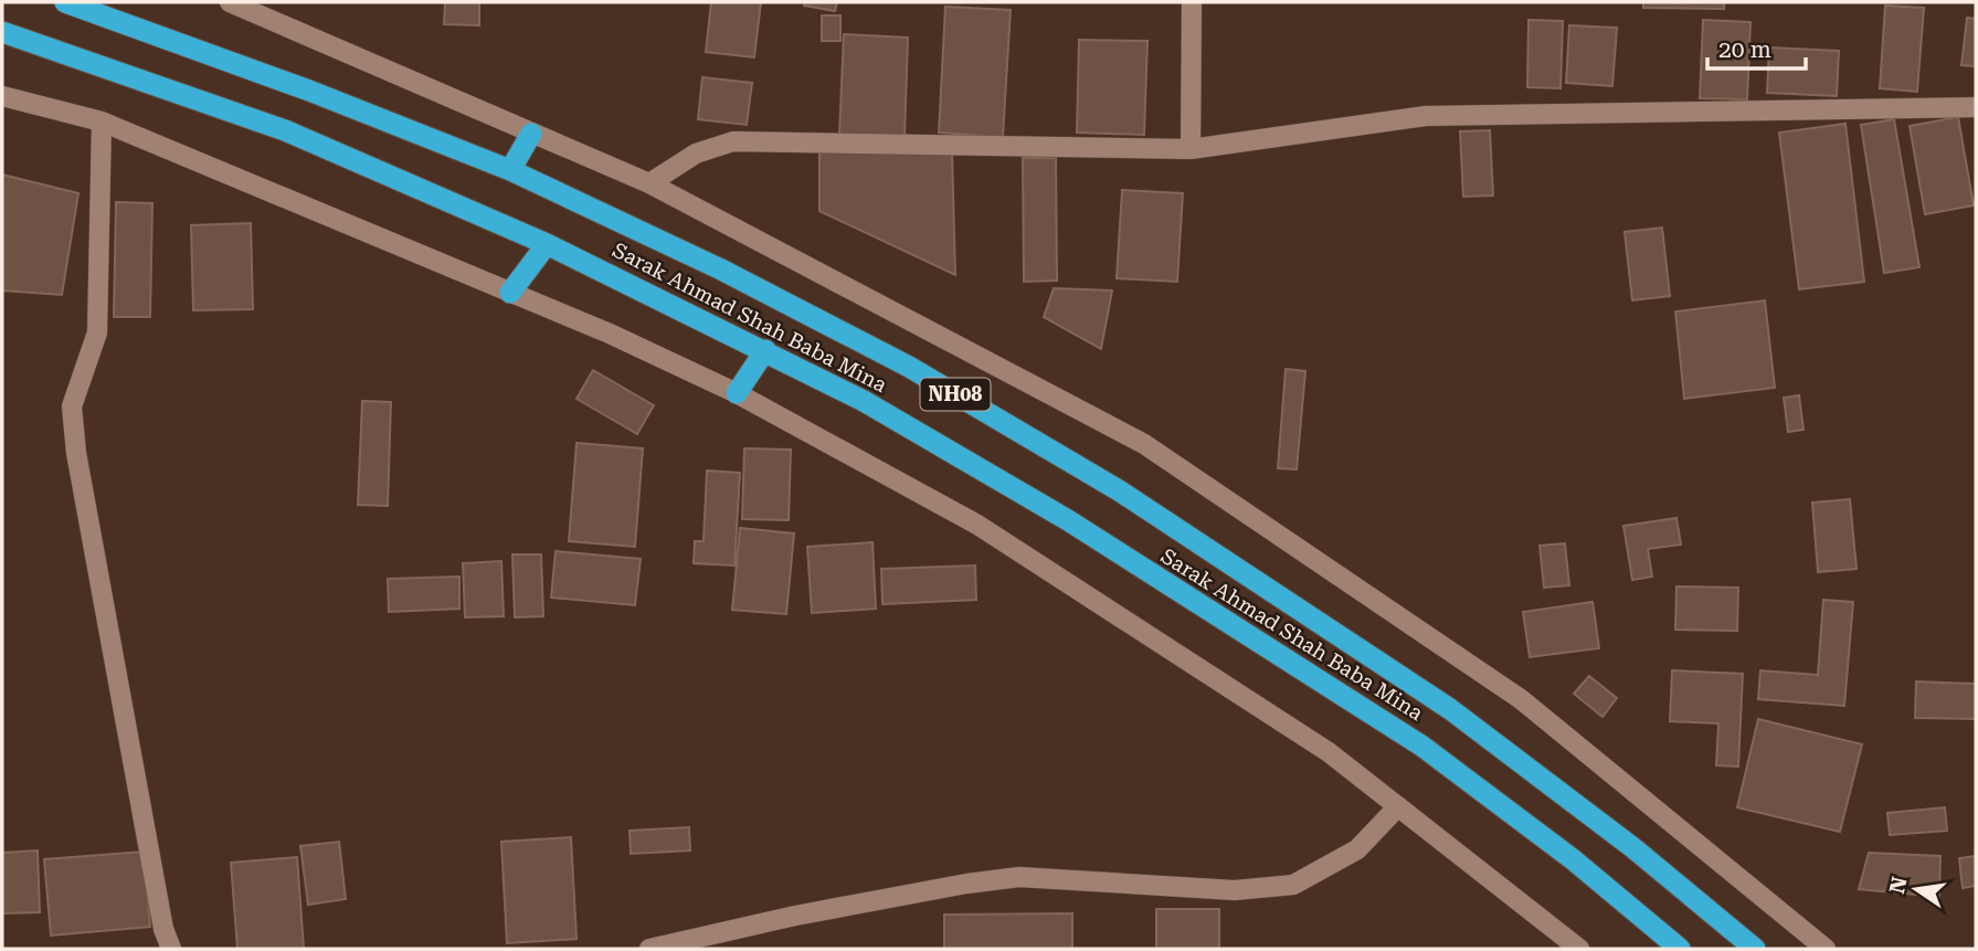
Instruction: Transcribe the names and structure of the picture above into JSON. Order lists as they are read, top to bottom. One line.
{"streets":{"highway":["Sarak Ahmad Shah Baba Mina","NH08"]},"scale_bar":"20 m","north":"left"}
